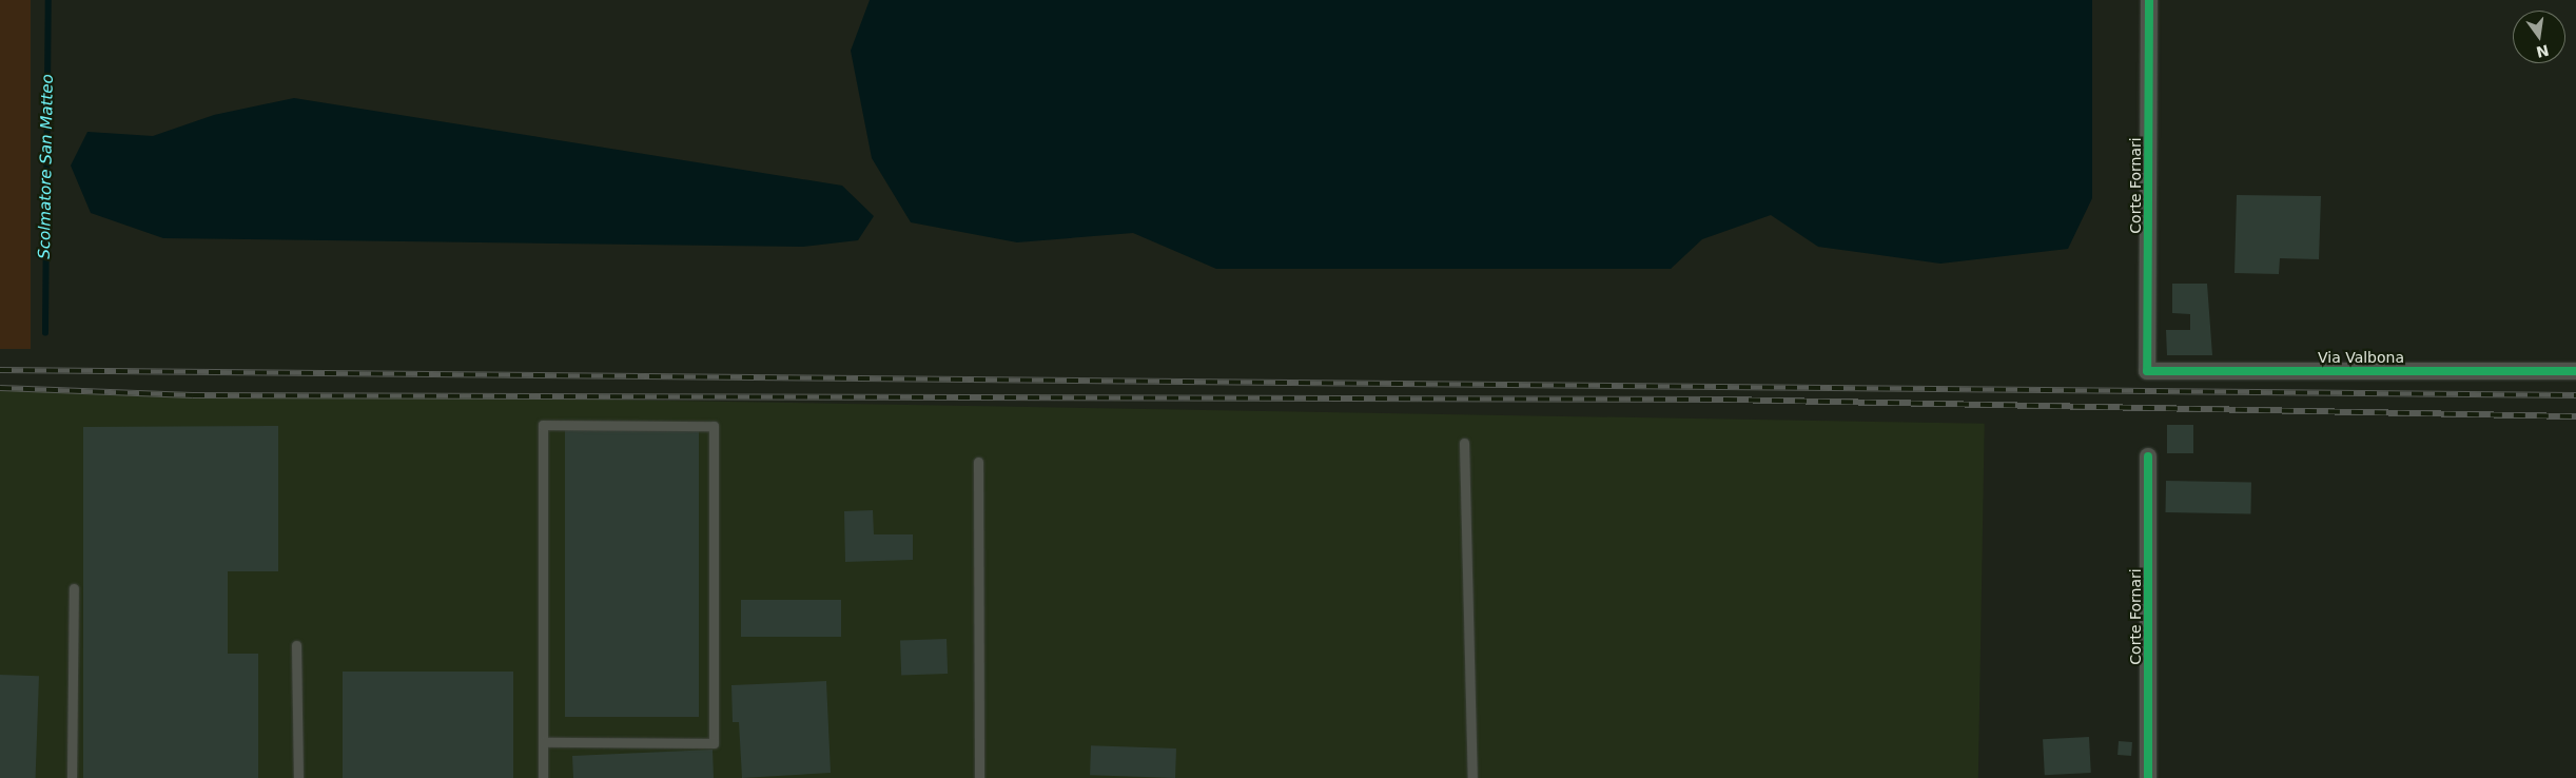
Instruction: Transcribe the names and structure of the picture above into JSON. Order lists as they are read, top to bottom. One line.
{"streets":{"street":["Corte Fornari","Via Valbona"]},"crossings":[["Corte Fornari","Via Valbona"]],"water":["Scolmatore San Matteo"],"north":"bottom"}
